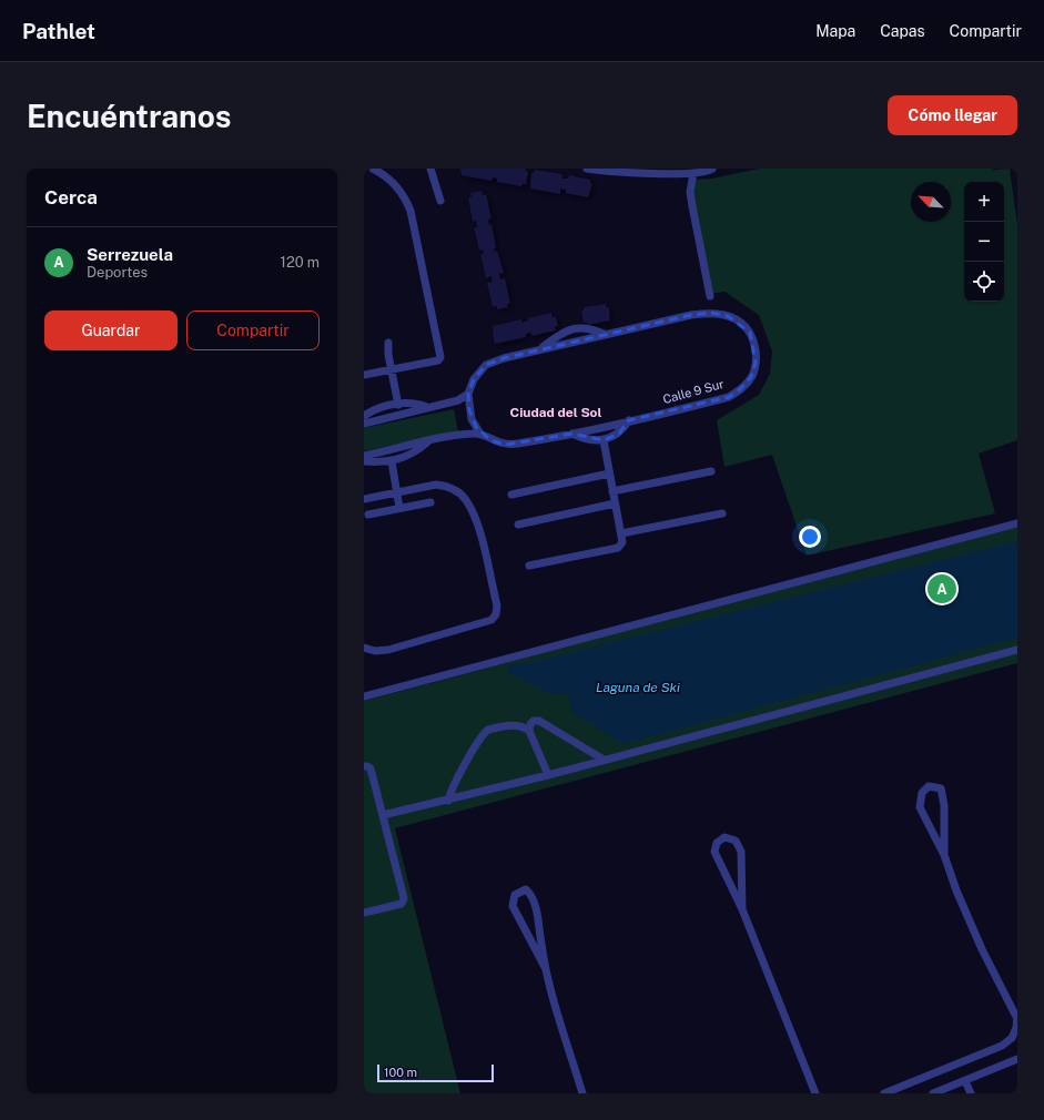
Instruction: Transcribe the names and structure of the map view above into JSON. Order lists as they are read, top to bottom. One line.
{"streets":{"street":["Calle 9 Sur"]},"districts":["Ciudad del Sol"],"water":["Laguna de Ski"],"scale_bar":"100 m","north":"top left","page":{"header":"Pathlet","nav":["Mapa","Capas","Compartir"],"buttons":["Cómo llegar",["Guardar","Compartir"]],"title":"Encuéntranos","heading":"Cerca","map_buttons":["+","−"],"list":[{"mark":"A","name":"Serrezuela","note":"Deportes","value":"120 m"}],"pins":"A","scale":"100 m"}}
